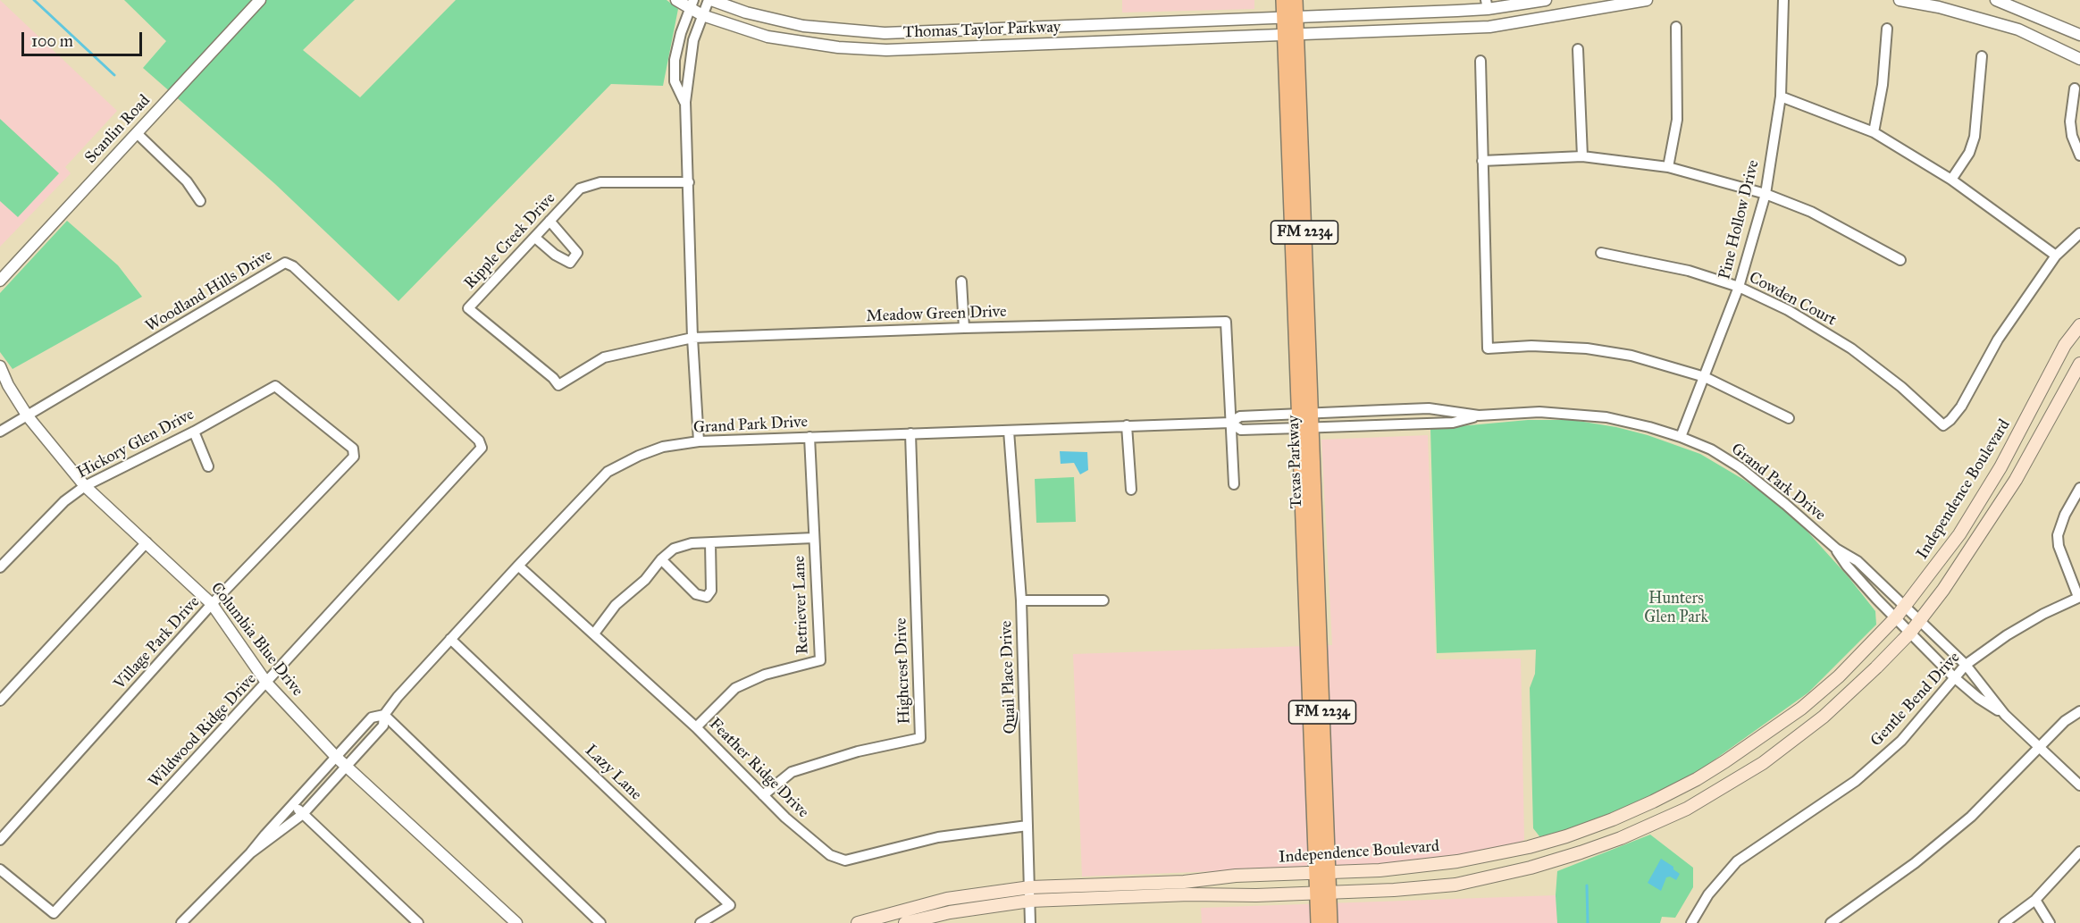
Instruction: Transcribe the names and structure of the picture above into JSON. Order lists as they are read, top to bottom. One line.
{"streets":{"main road":["FM 2234","Texas Parkway","Independence Boulevard"],"street":["Thomas Taylor Parkway","Scanlin Road","Pine Hollow Drive","Ripple Creek Drive","Woodland Hills Drive","Cowden Court","Meadow Green Drive","Grand Park Drive","Hickory Glen Drive","Retriever Lane","Columbia Blue Drive","Village Park Drive","Highcrest Drive","Quail Place Drive","Gentle Bend Drive","Wildwood Ridge Drive","Feather Ridge Drive","Lazy Lane"]},"crossings":[["Thomas Taylor Parkway","Texas Parkway"],["Pine Hollow Drive","Cowden Court"],["Pine Hollow Drive","Grand Park Drive"],["Ripple Creek Drive","Meadow Green Drive"],["Woodland Hills Drive","Columbia Blue Drive"],["Woodland Hills Drive","Wildwood Ridge Drive"],["Meadow Green Drive","Grand Park Drive"],["Grand Park Drive","Texas Parkway"],["Grand Park Drive","Independence Boulevard"],["Grand Park Drive","Retriever Lane"],["Grand Park Drive","Columbia Blue Drive"],["Grand Park Drive","Highcrest Drive"],["Grand Park Drive","Quail Place Drive"],["Grand Park Drive","Gentle Bend Drive"],["Grand Park Drive","Feather Ridge Drive"],["Grand Park Drive","Lazy Lane"],["Hickory Glen Drive","Columbia Blue Drive"],["Hickory Glen Drive","Village Park Drive"],["Texas Parkway","Independence Boulevard"],["Independence Boulevard","Quail Place Drive"],["Retriever Lane","Feather Ridge Drive"],["Columbia Blue Drive","Village Park Drive"],["Columbia Blue Drive","Wildwood Ridge Drive"],["Highcrest Drive","Feather Ridge Drive"],["Quail Place Drive","Feather Ridge Drive"]],"parks":["Hunters Glen Park"],"scale_bar":"100 m"}
